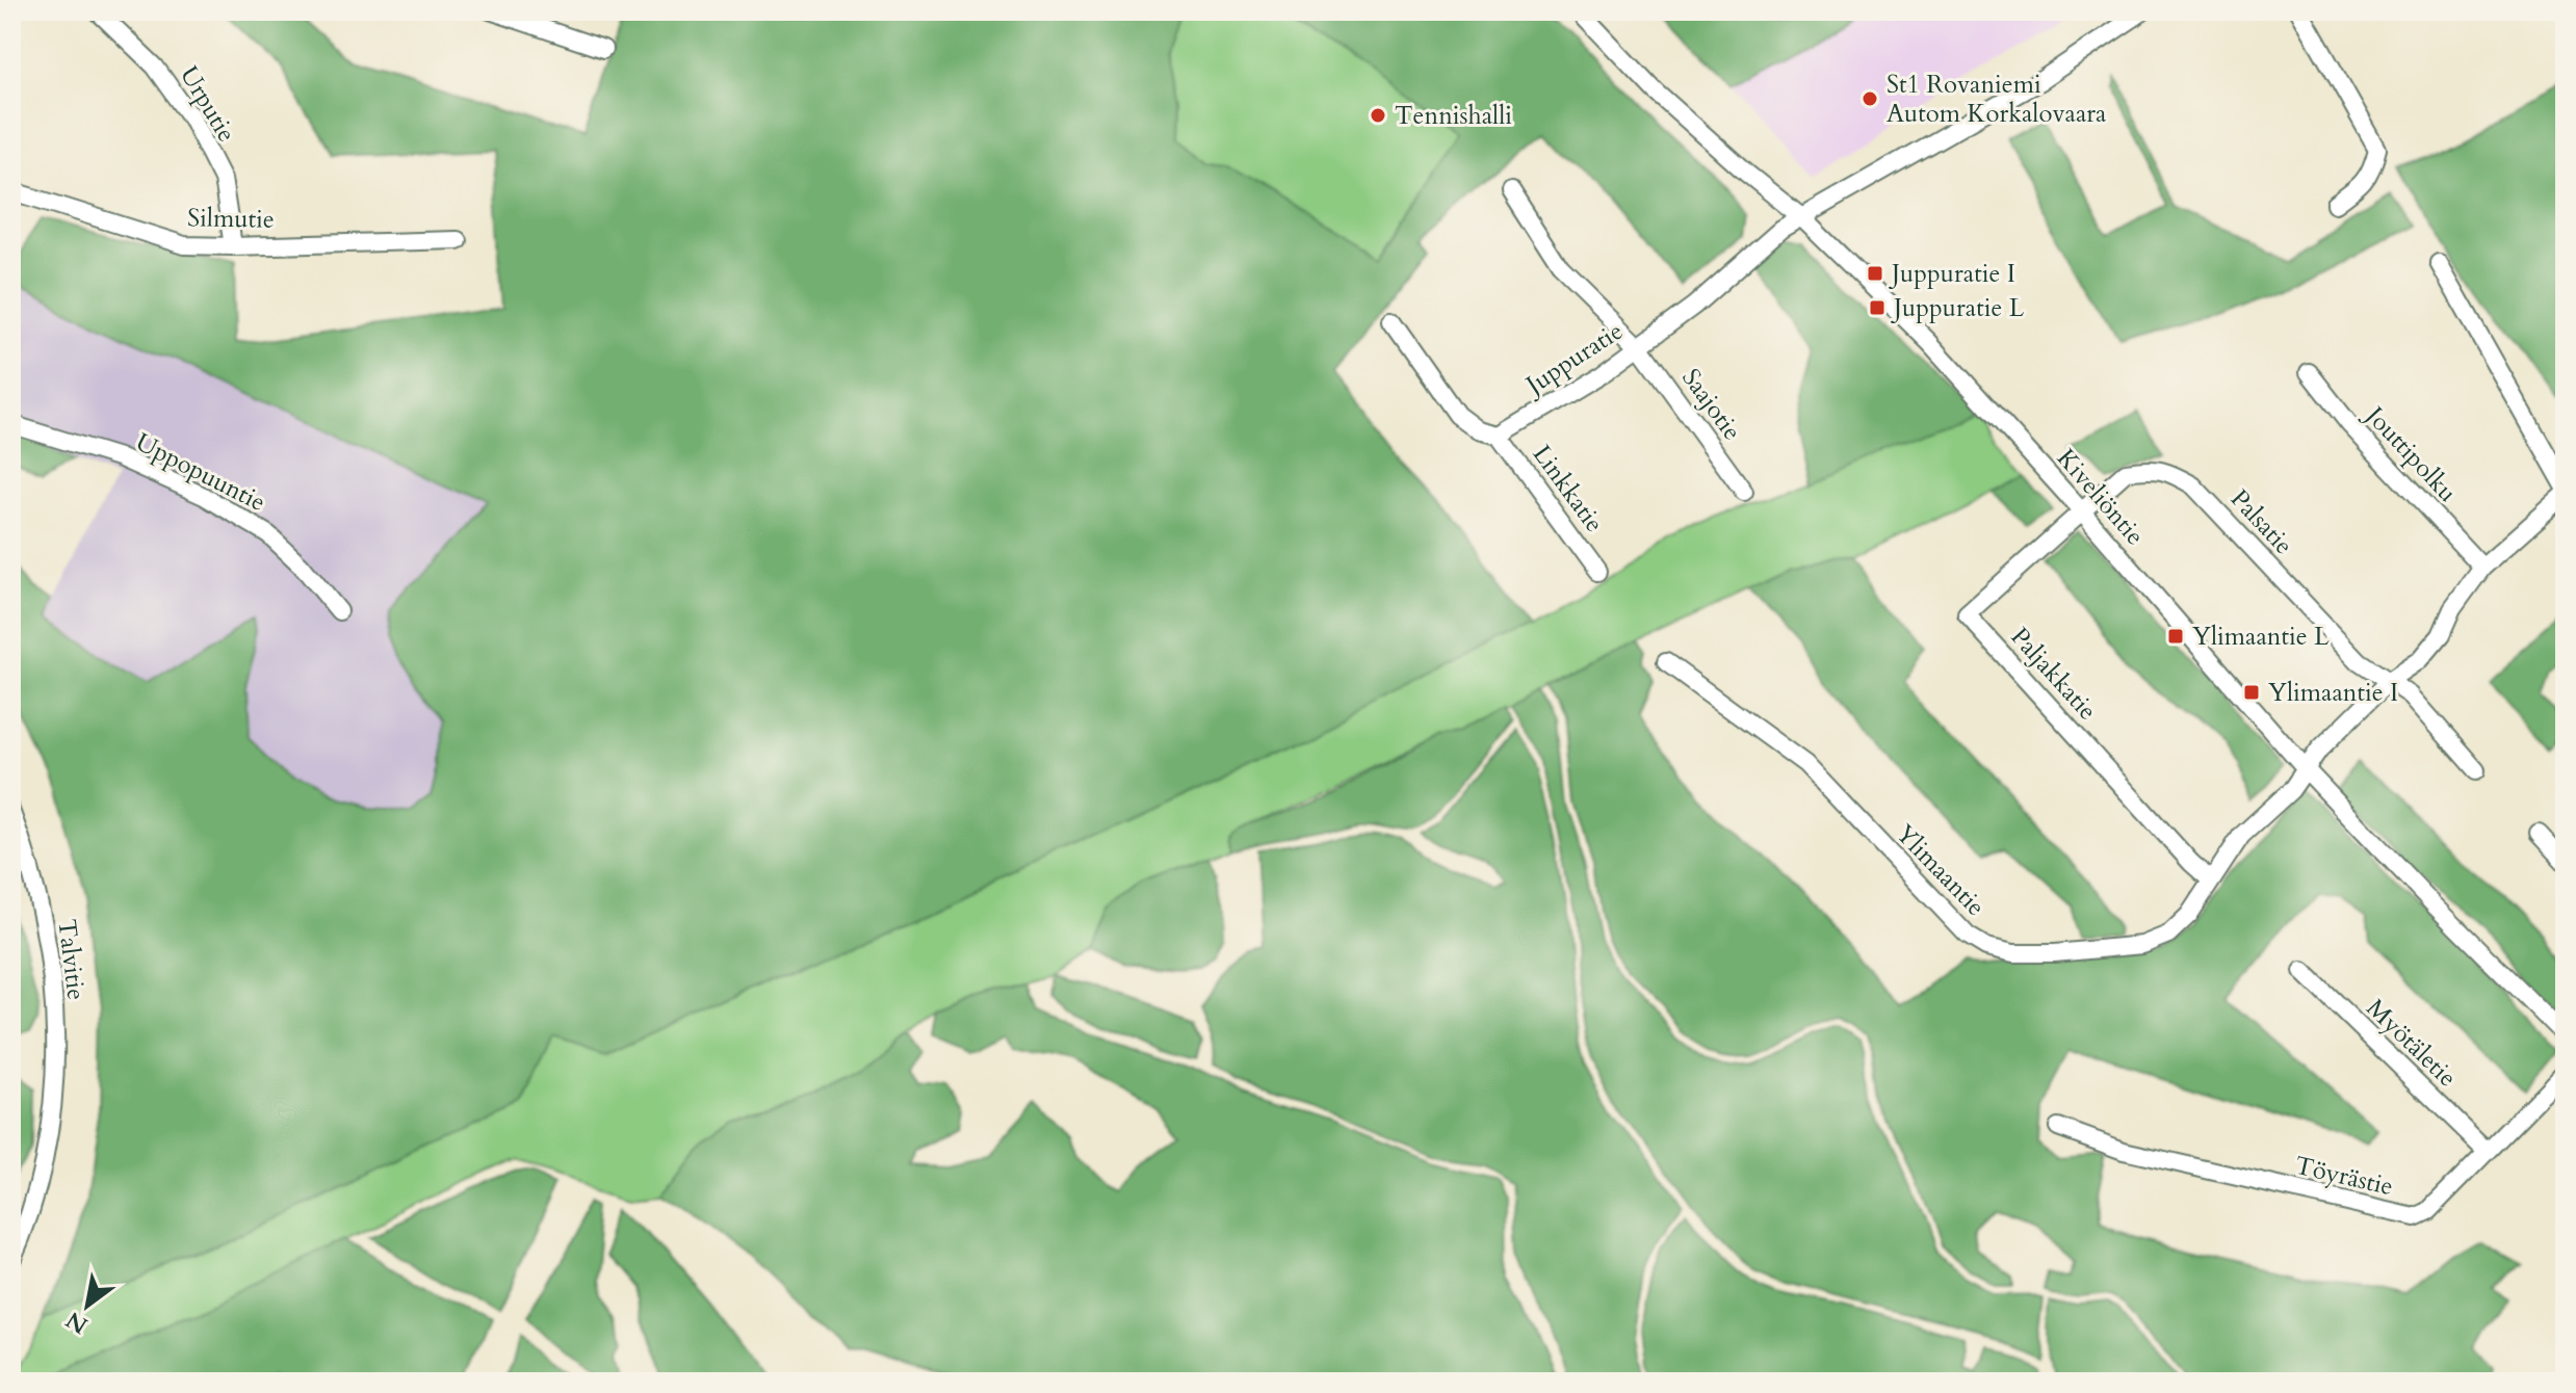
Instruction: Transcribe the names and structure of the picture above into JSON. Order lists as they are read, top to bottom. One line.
{"streets":{"street":["Urputie","Silmutie","Juppuratie","Saajotie","Jouttipolku","Uppopuuntie","Linkkatie","Kiveliöntie","Palsatie","Paljakkatie","Ylimaantie","Talvitie","Myötäletie","Töyrästie"]},"crossings":[["Urputie","Silmutie"],["Juppuratie","Saajotie"],["Juppuratie","Linkkatie"],["Juppuratie","Kiveliöntie"],["Jouttipolku","Ylimaantie"],["Kiveliöntie","Palsatie"],["Kiveliöntie","Paljakkatie"],["Kiveliöntie","Ylimaantie"],["Palsatie","Paljakkatie"],["Palsatie","Ylimaantie"],["Paljakkatie","Ylimaantie"],["Myötäletie","Töyrästie"]],"places":{"other":["St1 Rovaniemi Autom Korkalovaara","Tennishalli"],"transit":["Juppuratie I","Juppuratie L","Ylimaantie L","Ylimaantie I"]},"north":"bottom left"}
